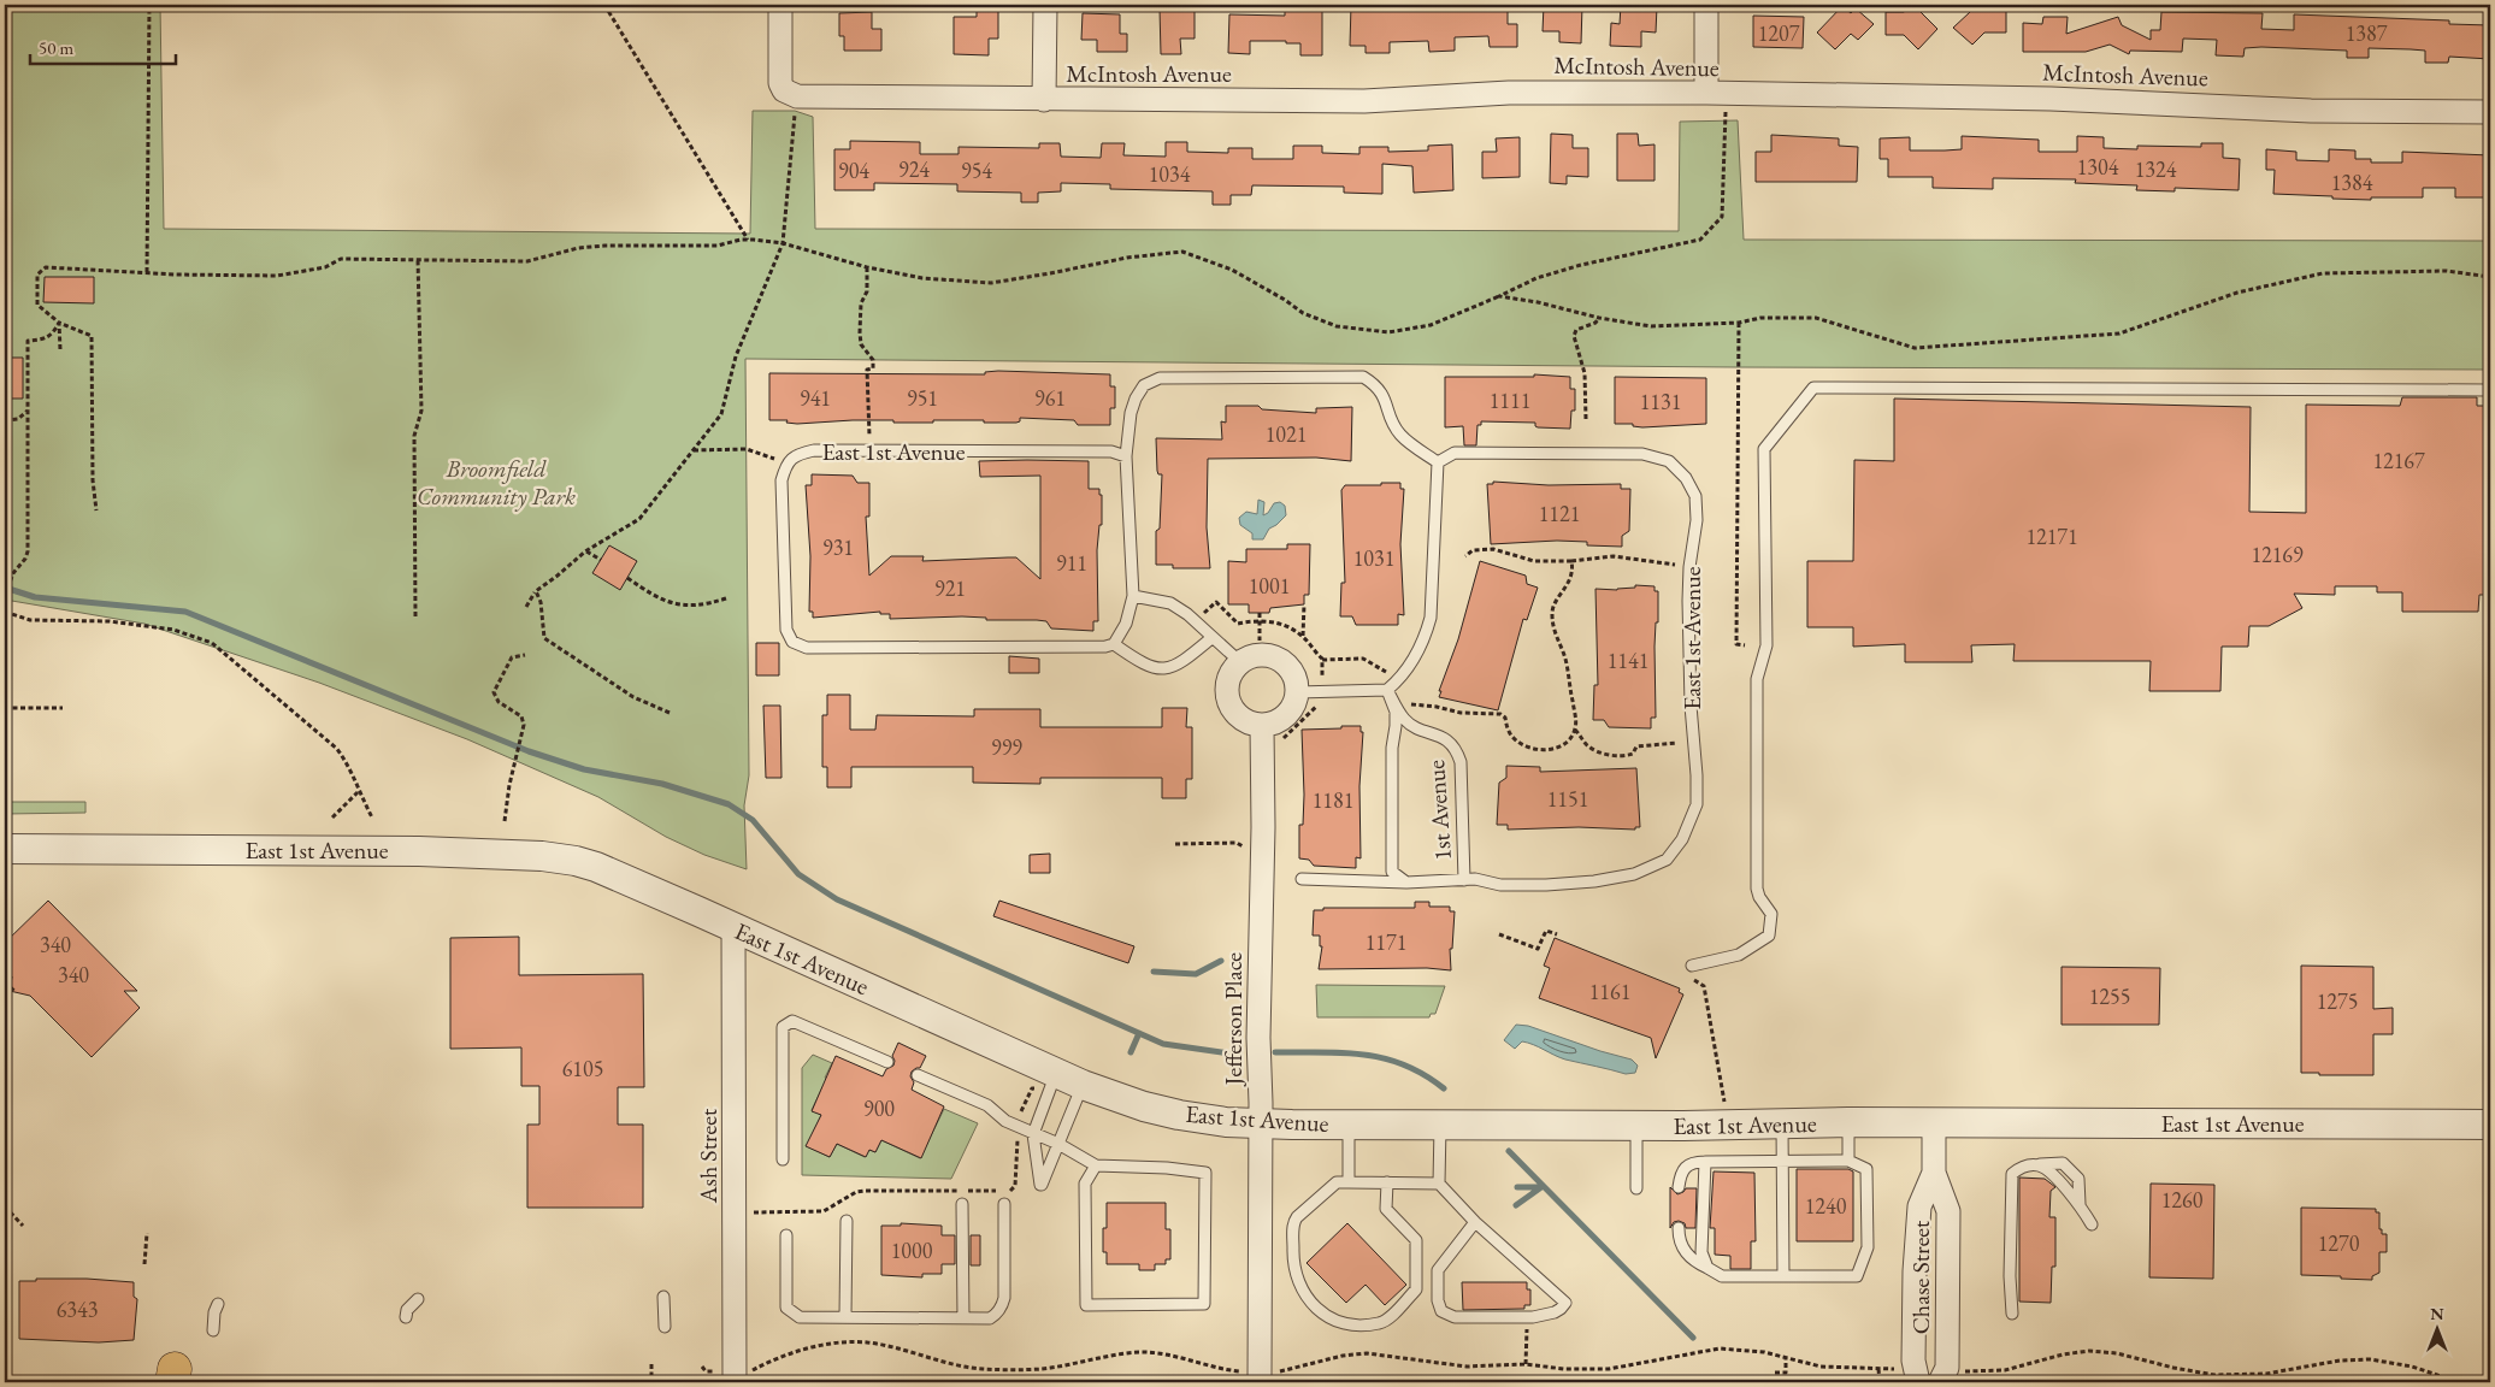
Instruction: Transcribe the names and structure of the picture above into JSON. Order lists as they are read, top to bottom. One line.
{"streets":{"street":["McIntosh Avenue","East 1st Avenue","Jefferson Place","Ash Street","Chase Street"],"lane":["1st Avenue"]},"crossings":[["East 1st Avenue","1st Avenue"],["East 1st Avenue","Jefferson Place"],["East 1st Avenue","Ash Street"],["East 1st Avenue","Chase Street"]],"parks":["Broomfield Community Park"],"house_numbers":["1207","1387","1304","924","1324","904","954","1034","1384","941","951","961","1111","1131","1021","12167","1121","12171","931","12169","1031","911","1001","921","1141","999","1151","1181","1171","340","340","1161","1255","1275","6105","900","1260","1240","1270","1000","6343"],"scale_bar":"50 m","north":"top"}
